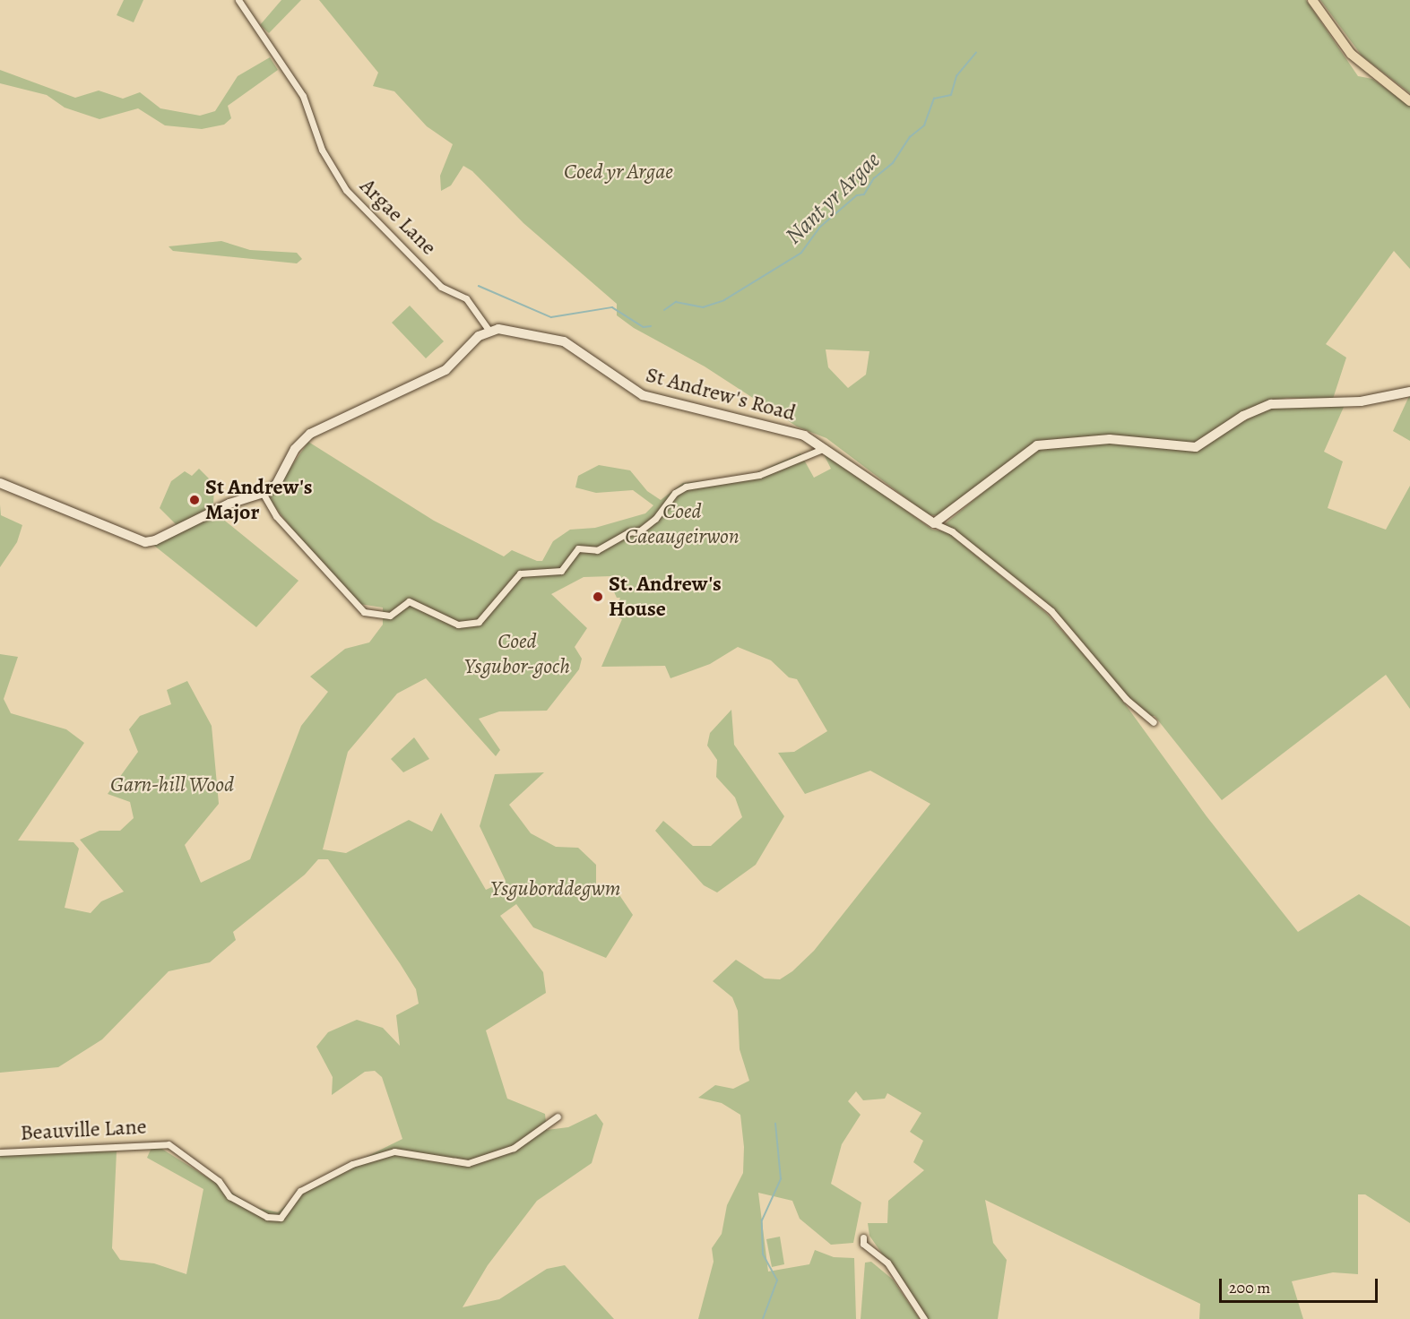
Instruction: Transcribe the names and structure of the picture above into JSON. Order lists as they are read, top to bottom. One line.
{"streets":{"street":["Argae Lane","St Andrew's Road","Beauville Lane"]},"crossings":[["Argae Lane","St Andrew's Road"]],"water":["Nant yr Argae"],"parks":["Coed yr Argae","Coed Caeaugeirwon","Coed Ysgubor-goch","Garn-hill Wood","Ysguborddegwm"],"places":["St Andrew's Major","St. Andrew's House"],"scale_bar":"200 m"}
